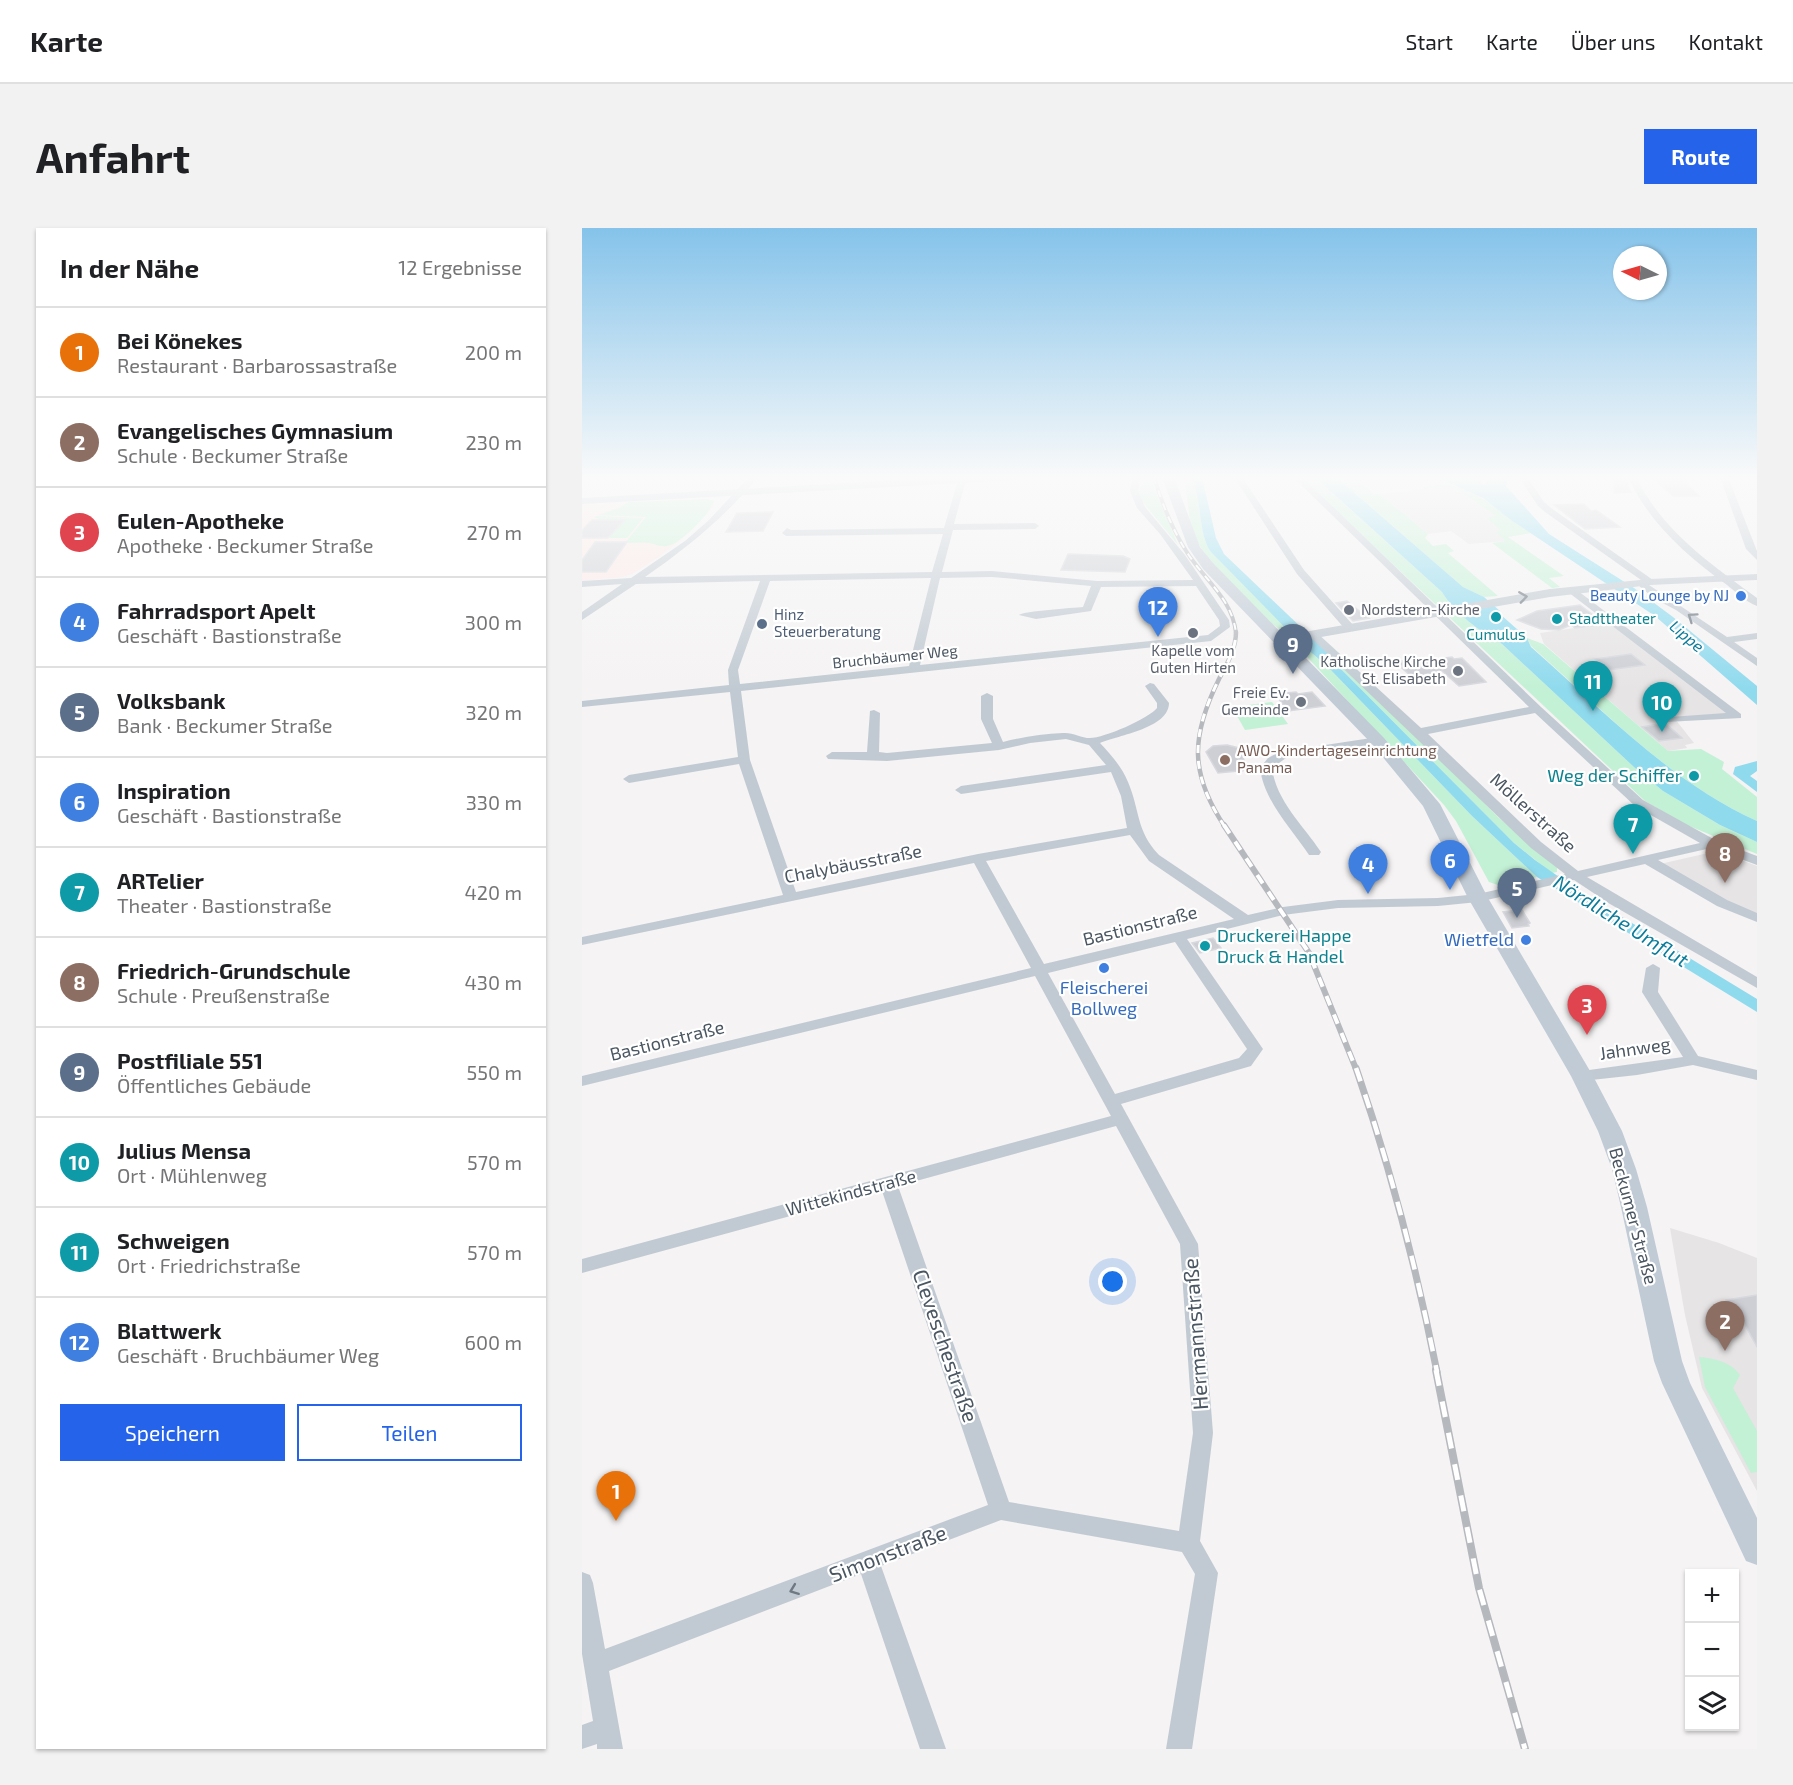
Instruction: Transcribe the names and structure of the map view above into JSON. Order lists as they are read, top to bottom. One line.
{"streets":{"main road":["Beckumer Straße"],"street":["Bruchbäumer Weg","Möllerstraße","Chalybäusstraße","Bastionstraße","Jahnweg","Wittekindstraße","Hermannstraße","Cleveschestraße","Simonstraße"]},"crossings":[["Möllerstraße","Bastionstraße"],["Chalybäusstraße","Hermannstraße"],["Bastionstraße","Beckumer Straße"],["Bastionstraße","Hermannstraße"],["Jahnweg","Beckumer Straße"],["Wittekindstraße","Hermannstraße"],["Wittekindstraße","Cleveschestraße"],["Cleveschestraße","Simonstraße"]],"one_way":["Simonstraße"],"water":["Lippe","Nördliche Umflut"],"places":["Beauty Lounge by NJ","Nordstern-Kirche","Cumulus","Stadttheater","Hinz Steuerberatung","Kapelle vom Guten Hirten","Katholische Kirche St. Elisabeth","Freie Ev. Gemeinde","AWO-Kindertageseinrichtung Panama","Weg der Schiffer","Wietfeld","Druckerei Happe Druck & Handel","Fleischerei Bollweg"],"north":"left","page":{"header":"Karte","nav":["Start","Karte","Über uns","Kontakt"],"buttons":["Route",["Speichern","Teilen"]],"title":"Anfahrt","heading":["In der Nähe","12 Ergebnisse"],"list":[{"mark":"1","name":"Bei Könekes","note":"Restaurant · Barbarossastraße","value":"200 m"},{"mark":"2","name":"Evangelisches Gymnasium","note":"Schule · Beckumer Straße","value":"230 m"},{"mark":"3","name":"Eulen-Apotheke","note":"Apotheke · Beckumer Straße","value":"270 m"},{"mark":"4","name":"Fahrradsport Apelt","note":"Geschäft · Bastionstraße","value":"300 m"},{"mark":"5","name":"Volksbank","note":"Bank · Beckumer Straße","value":"320 m"},{"mark":"6","name":"Inspiration","note":"Geschäft · Bastionstraße","value":"330 m"},{"mark":"7","name":"ARTelier","note":"Theater · Bastionstraße","value":"420 m"},{"mark":"8","name":"Friedrich-Grundschule","note":"Schule · Preußenstraße","value":"430 m"},{"mark":"9","name":"Postfiliale 551","note":"Öffentliches Gebäude","value":"550 m"},{"mark":"10","name":"Julius Mensa","note":"Ort · Mühlenweg","value":"570 m"},{"mark":"11","name":"Schweigen","note":"Ort · Friedrichstraße","value":"570 m"},{"mark":"12","name":"Blattwerk","note":"Geschäft · Bruchbäumer Weg","value":"600 m"}],"pins":["12","9","11","10","7","8","6","4","5","3","2","1"],"map_buttons":["+","−"]}}
